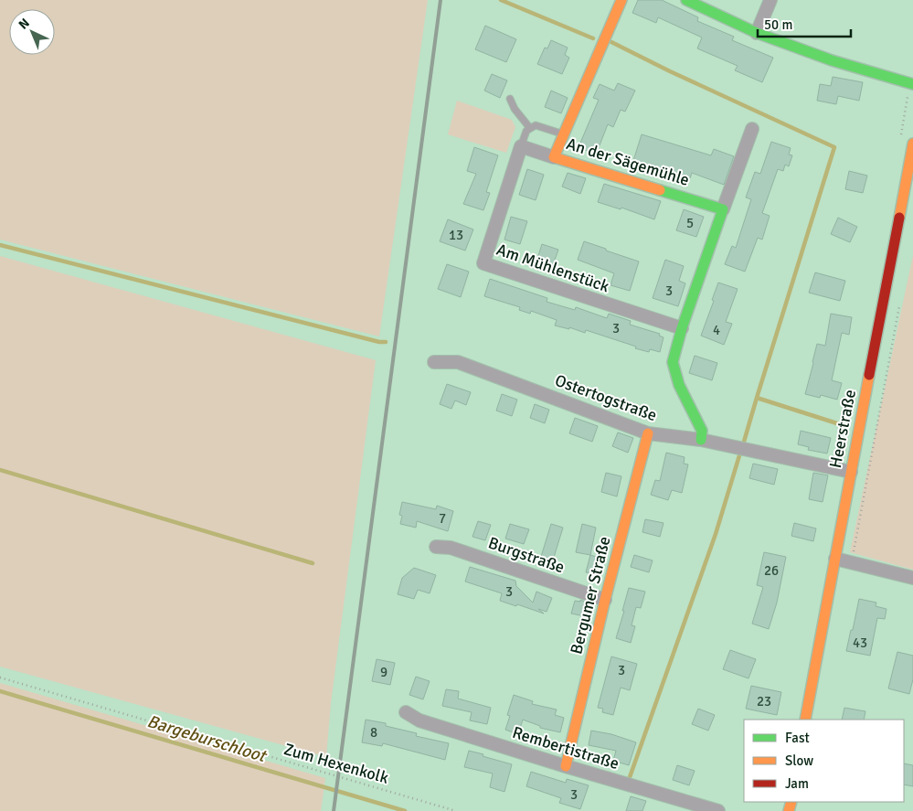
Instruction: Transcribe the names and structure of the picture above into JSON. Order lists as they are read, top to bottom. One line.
{"streets":{"street":["An der Sägemühle","Am Mühlenstück","Ostertogstraße","Heerstraße","Burgstraße","Bergumer Straße","Rembertistraße"],"path":["Zum Hexenkolk"]},"crossings":[["Ostertogstraße","Heerstraße"],["Ostertogstraße","Bergumer Straße"],["Burgstraße","Bergumer Straße"],["Bergumer Straße","Rembertistraße"]],"water":["Bargeburschloot"],"house_numbers":["5","13","3","3","4","7","26","3","43","3","9","23","8","3"],"legend":["Fast","Slow","Jam"],"scale_bar":"50 m","north":"top left"}
